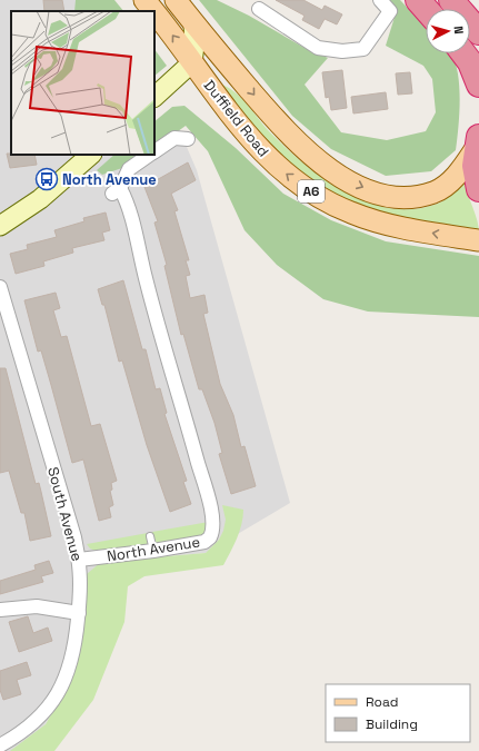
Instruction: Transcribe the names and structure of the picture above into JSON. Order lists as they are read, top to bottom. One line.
{"streets":{"highway":["A6"],"main road":["Duffield Road"],"street":["South Avenue","North Avenue"]},"crossings":[["Duffield Road","A6"],["South Avenue","North Avenue"]],"places":{"bus stop":["North Avenue"]},"legend":["Road","Building"],"north":"right"}
